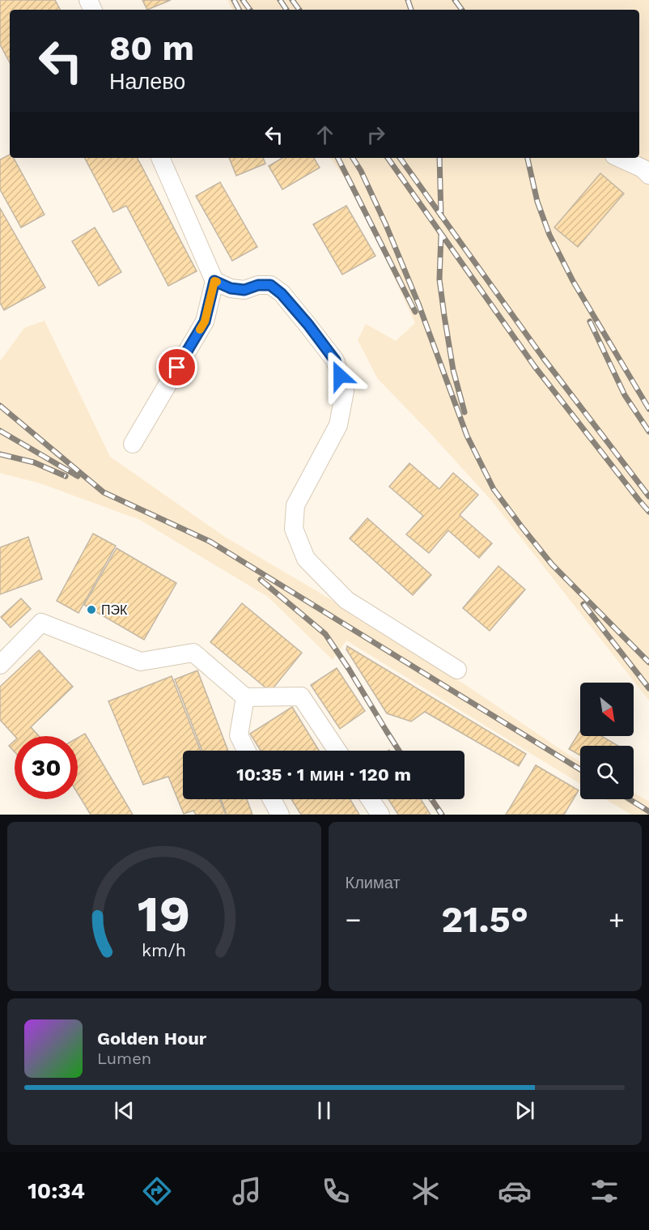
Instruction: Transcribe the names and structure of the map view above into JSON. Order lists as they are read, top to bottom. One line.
{"places":["ПЭК"],"north":"bottom right","page":{"turn":["80 m","Налево"],"limit":"30","trip":"10:35 · 1 мин · 120 m","tile":"Климат","heat":["−","21.5°","+"],"song":["Golden Hour","Lumen"],"tabs":"10:34","gauge":["19","km/h"]}}
